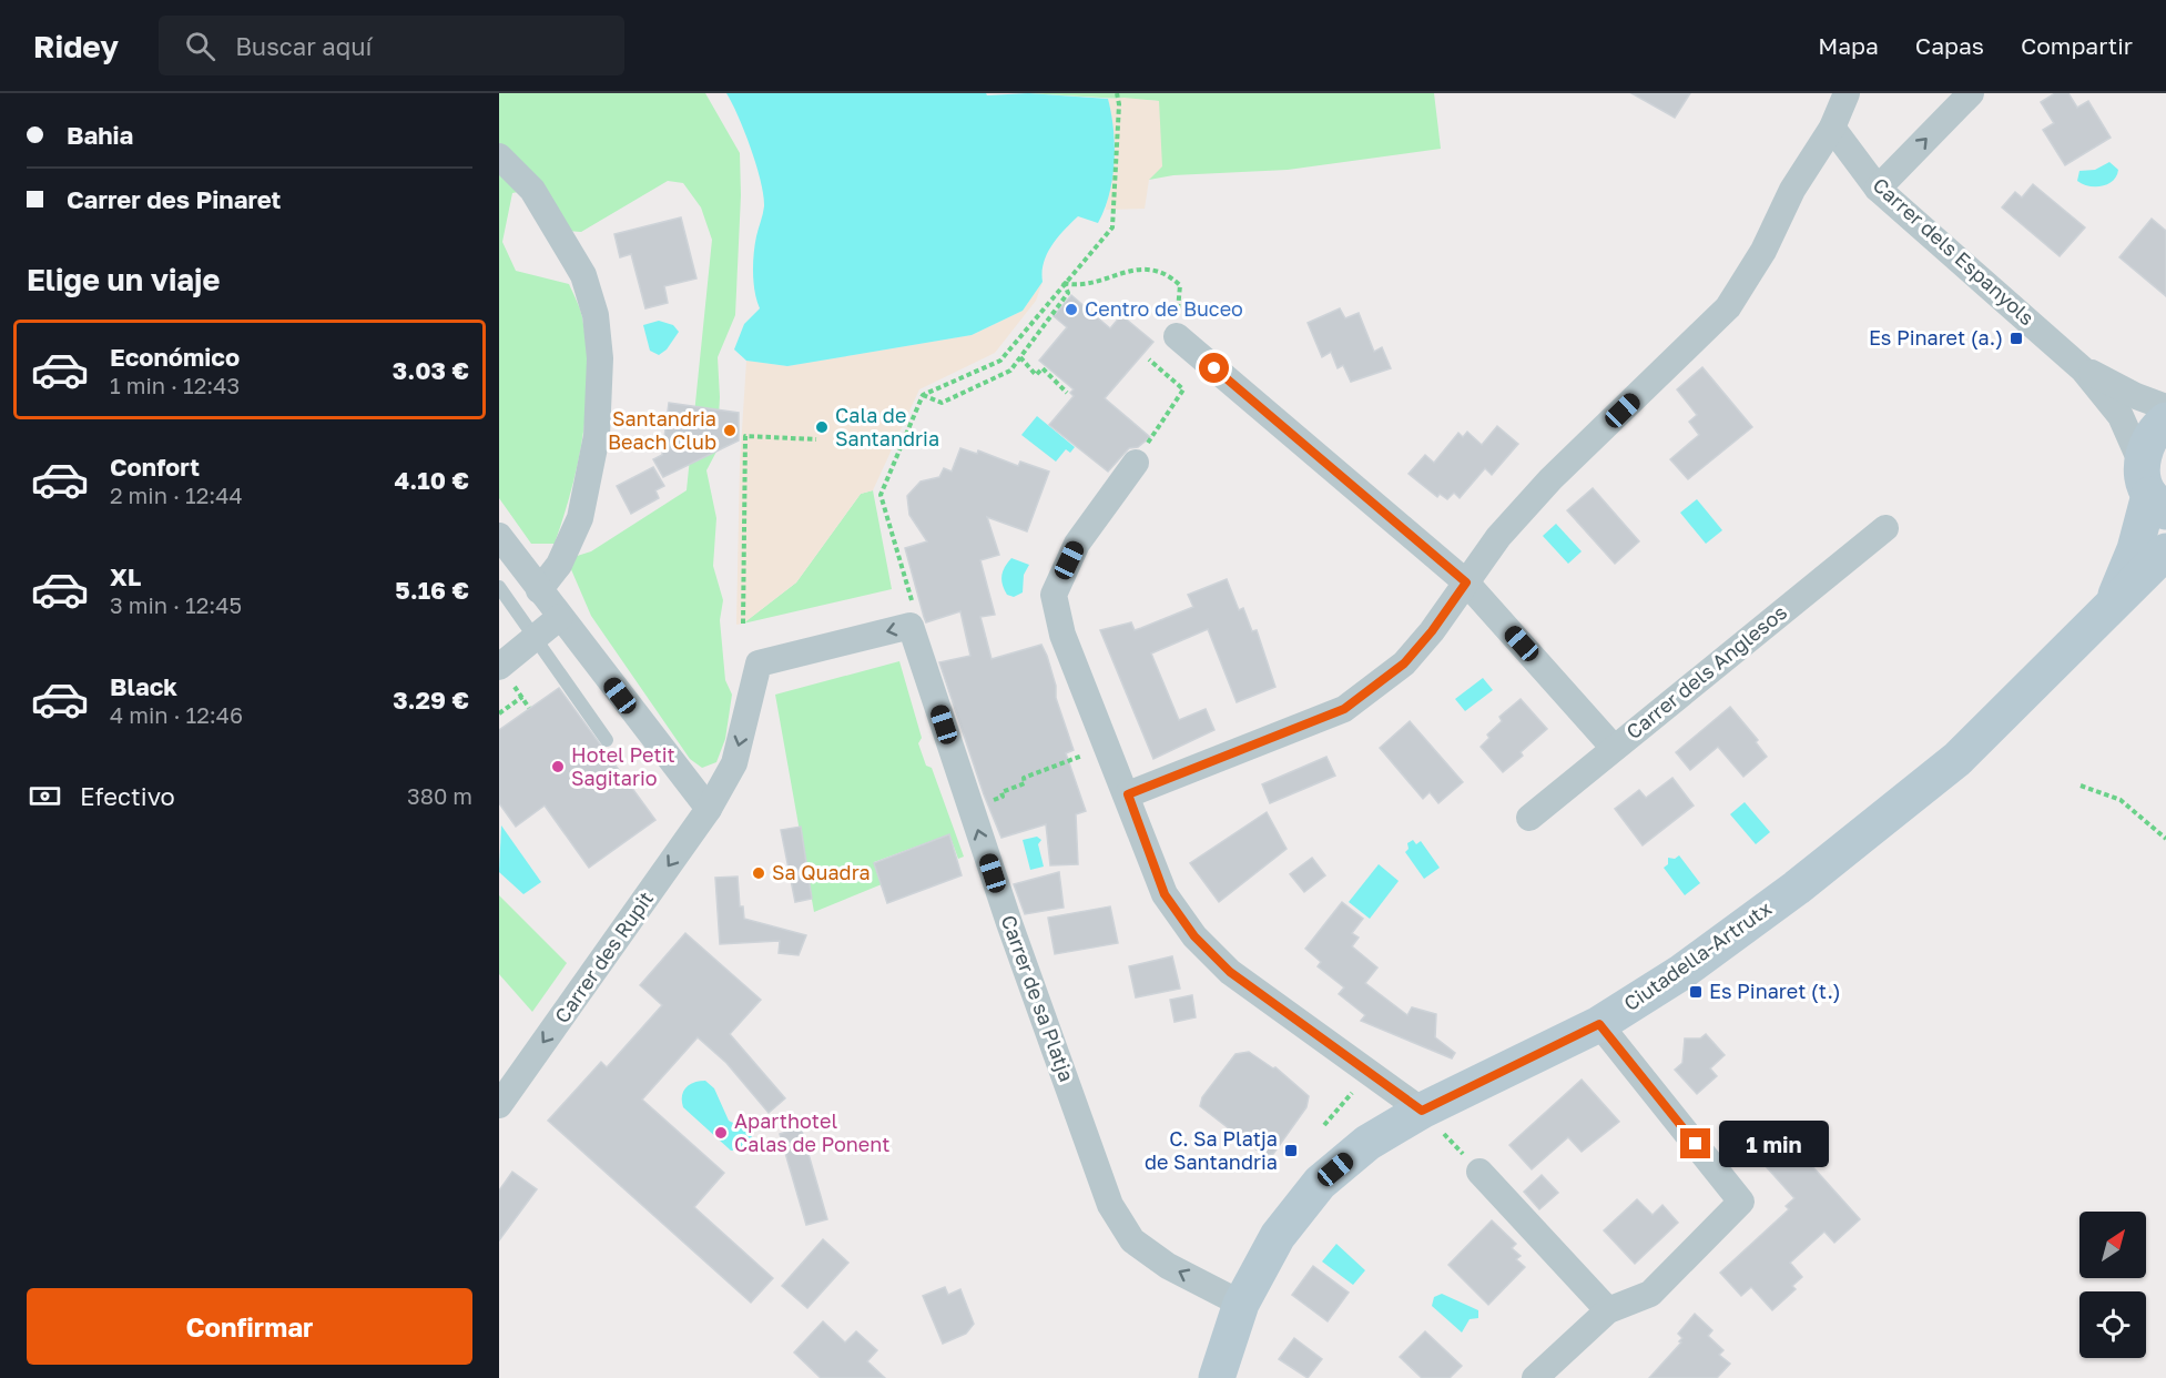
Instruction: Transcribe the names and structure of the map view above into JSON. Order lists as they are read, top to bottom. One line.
{"streets":{"main road":["Ciutadella-Artrutx"],"street":["Carrer dels Espanyols","Carrer dels Anglesos","Carrer des Rupit","Carrer de sa Platja"]},"crossings":[["Ciutadella-Artrutx","Carrer de sa Platja"],["Carrer des Rupit","Carrer de sa Platja"]],"one_way":["Carrer des Rupit"],"places":{"other":["Centro de Buceo","Cala de Santandria","Santandria Beach Club","Hotel Petit Sagitario","Sa Quadra","Aparthotel Calas de Ponent"],"transit":["Es Pinaret (a.)","Es Pinaret (t.)","C. Sa Platja de Santandria"]},"north":"top right","page":{"header":"Ridey","search":"Buscar aquí","nav":["Mapa","Capas","Compartir"],"banner":["Bahia","Carrer des Pinaret"],"heading":"Elige un viaje","list":[{"name":"Económico","note":"1 min · 12:43","value":"3.03 €"},{"name":"Confort","note":"2 min · 12:44","value":"4.10 €"},{"name":"XL","note":"3 min · 12:45","value":"5.16 €"},{"name":"Black","note":"4 min · 12:46","value":"3.29 €"}],"pay":["Efectivo","380 m"],"bubble":"1 min","buttons":"Confirmar"}}
